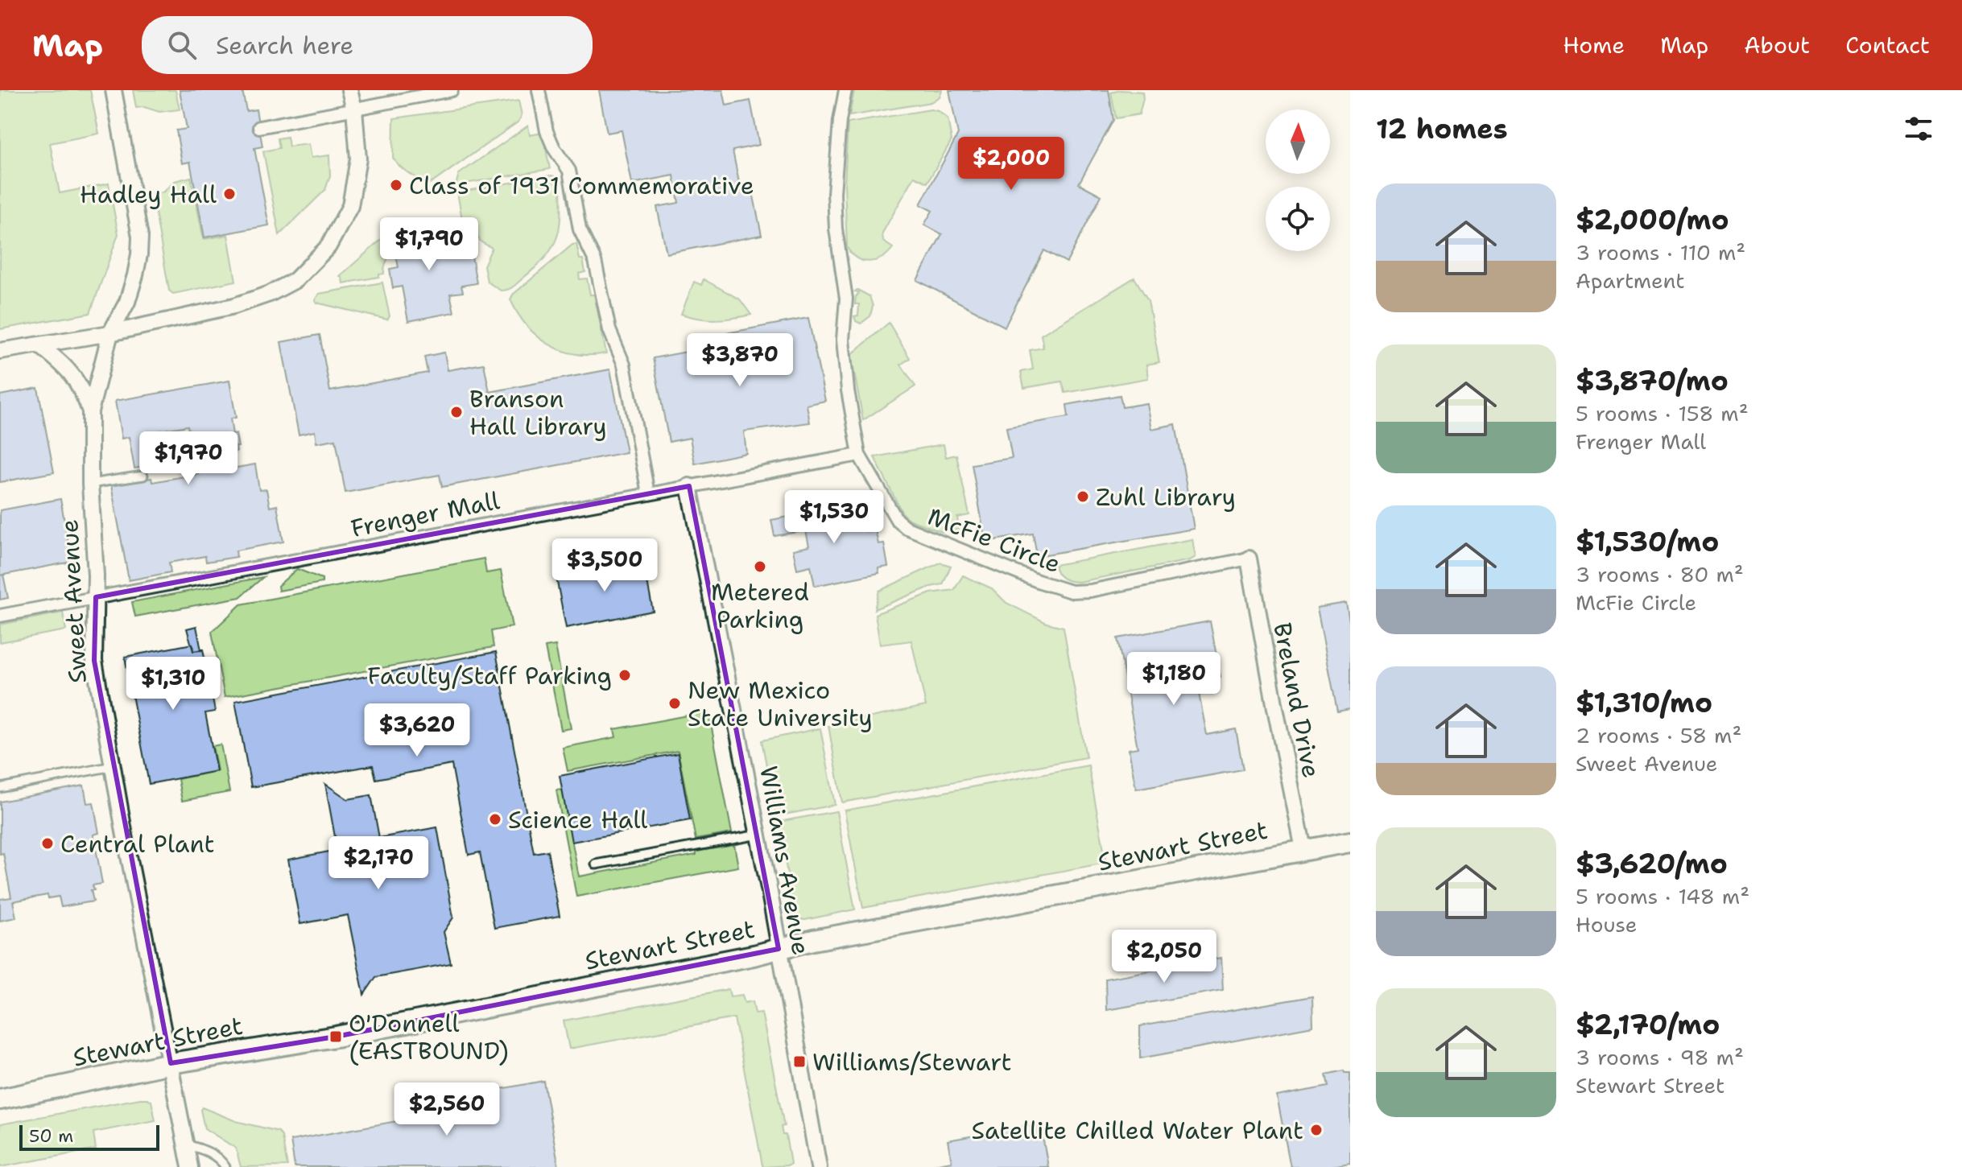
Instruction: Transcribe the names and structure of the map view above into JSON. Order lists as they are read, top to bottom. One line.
{"streets":{"street":["Frenger Mall","McFie Circle","Sweet Avenue","Breland Drive","Stewart Street","Williams Avenue"]},"crossings":[["Frenger Mall","McFie Circle"],["Frenger Mall","Sweet Avenue"],["Frenger Mall","Williams Avenue"],["McFie Circle","Breland Drive"],["Sweet Avenue","Stewart Street"],["Breland Drive","Stewart Street"],["Stewart Street","Williams Avenue"]],"places":{"other":["Class of 1931 Commemorative","Hadley Hall","Branson Hall Library","Zuhl Library","Metered Parking","Faculty/Staff Parking","New Mexico State University","Science Hall","Central Plant","Satellite Chilled Water Plant"],"transit":["O'Donnell (EASTBOUND)","Williams/Stewart"]},"scale_bar":"50 m","north":"top","page":{"header":"Map","search":"Search here","nav":["Home","Map","About","Contact"],"heading":"12 homes","price":["$2,000","$1,790","$3,870","$1,970","$1,530","$3,500","$1,180","$1,310","$3,620","$2,170","$2,050","$2,560"],"list":[{"name":"$2,000/mo","note":"3 rooms · 110 m² · Apartment"},{"name":"$3,870/mo","note":"5 rooms · 158 m² · Frenger Mall"},{"name":"$1,530/mo","note":"3 rooms · 80 m² · McFie Circle"},{"name":"$1,310/mo","note":"2 rooms · 58 m² · Sweet Avenue"},{"name":"$3,620/mo","note":"5 rooms · 148 m² · House"},{"name":"$2,170/mo","note":"3 rooms · 98 m² · Stewart Street"}],"scale":"50 m"}}
